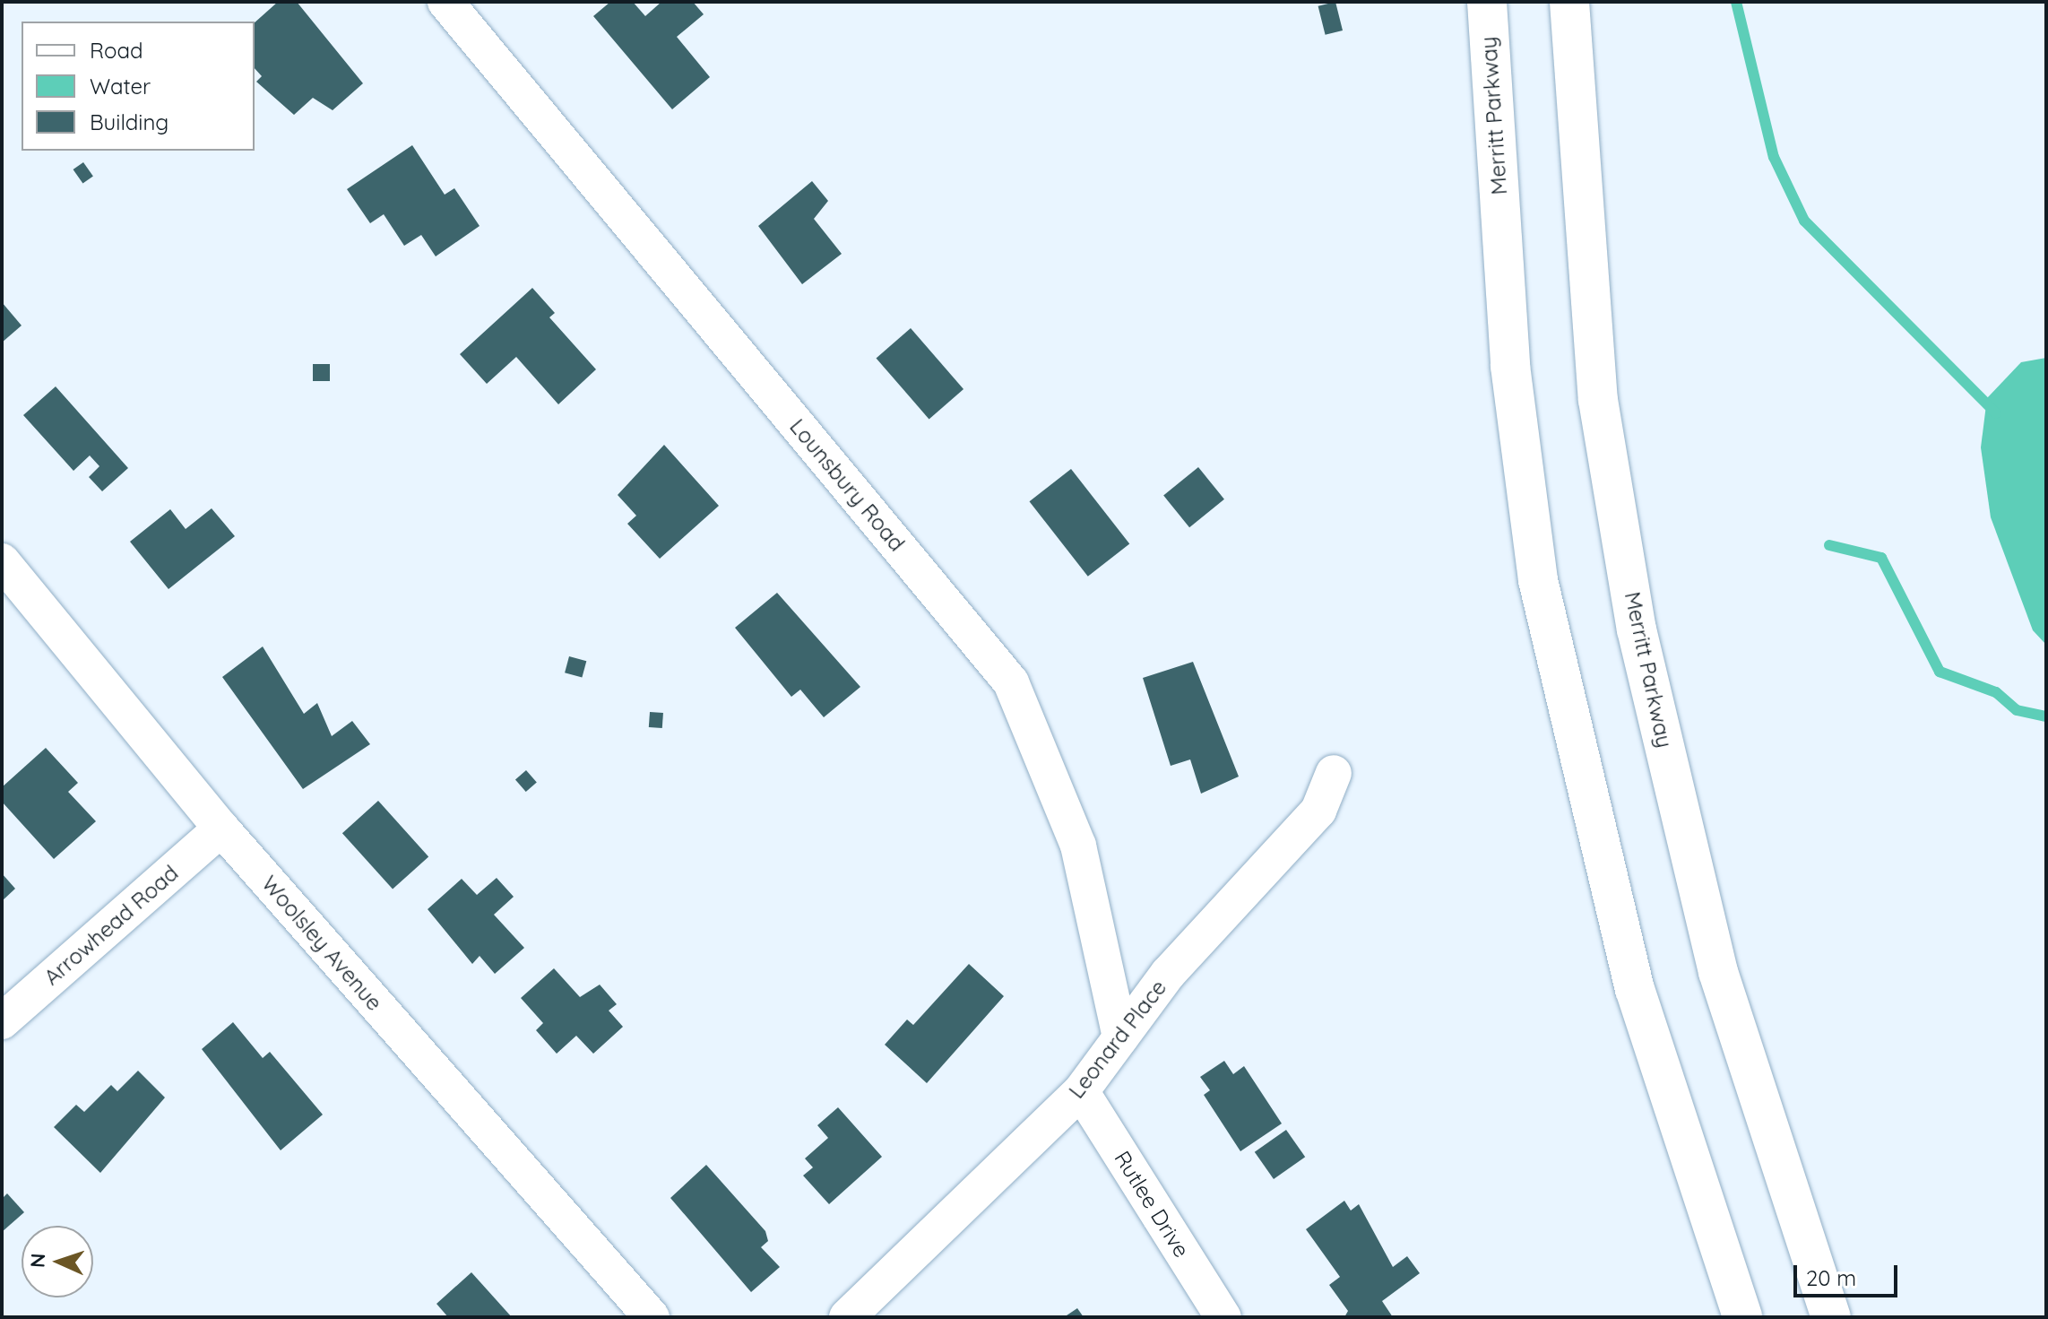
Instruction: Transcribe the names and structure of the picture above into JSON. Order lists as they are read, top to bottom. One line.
{"streets":{"highway":["Merritt Parkway"],"street":["Lounsbury Road","Arrowhead Road","Woolsley Avenue","Leonard Place","Rutlee Drive"]},"crossings":[["Lounsbury Road","Leonard Place"],["Arrowhead Road","Woolsley Avenue"],["Leonard Place","Rutlee Drive"]],"legend":["Road","Water","Building"],"scale_bar":"20 m","north":"left"}
